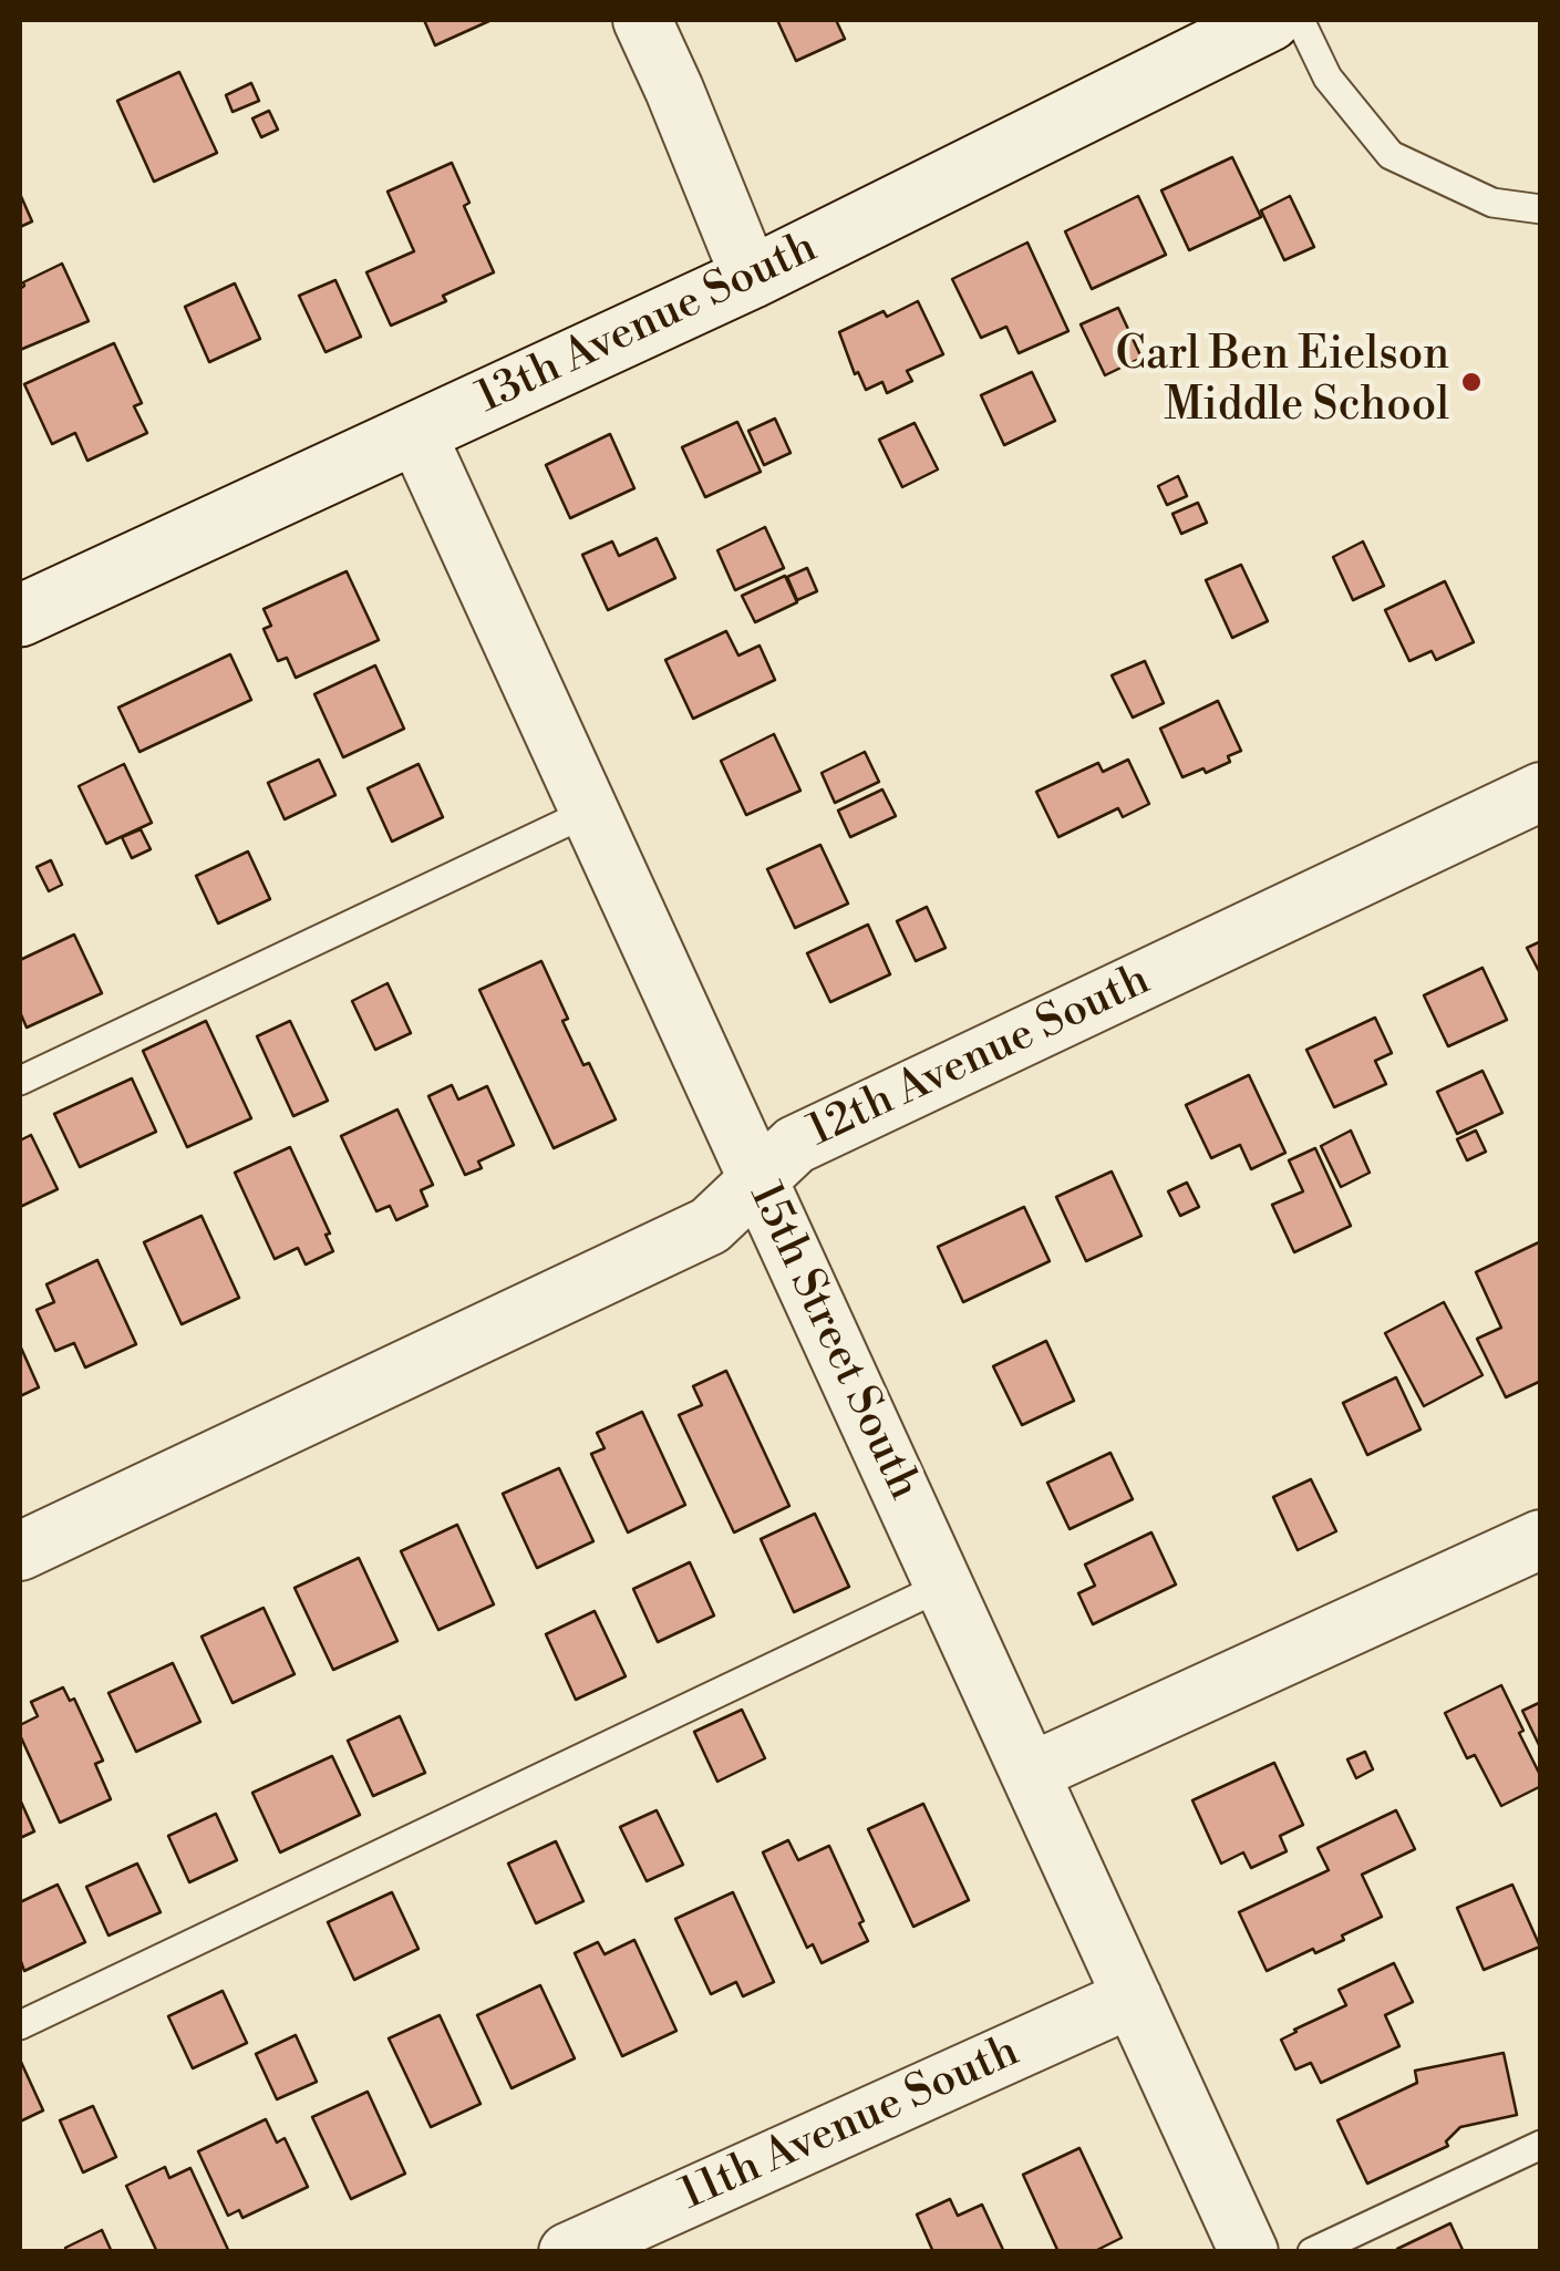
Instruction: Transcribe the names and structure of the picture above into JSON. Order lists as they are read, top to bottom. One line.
{"streets":{"main road":["13th Avenue South"],"street":["12th Avenue South","15th Street South","11th Avenue South"]},"crossings":[["13th Avenue South","15th Street South"],["12th Avenue South","15th Street South"],["15th Street South","11th Avenue South"]],"places":["Carl Ben Eielson Middle School"]}
